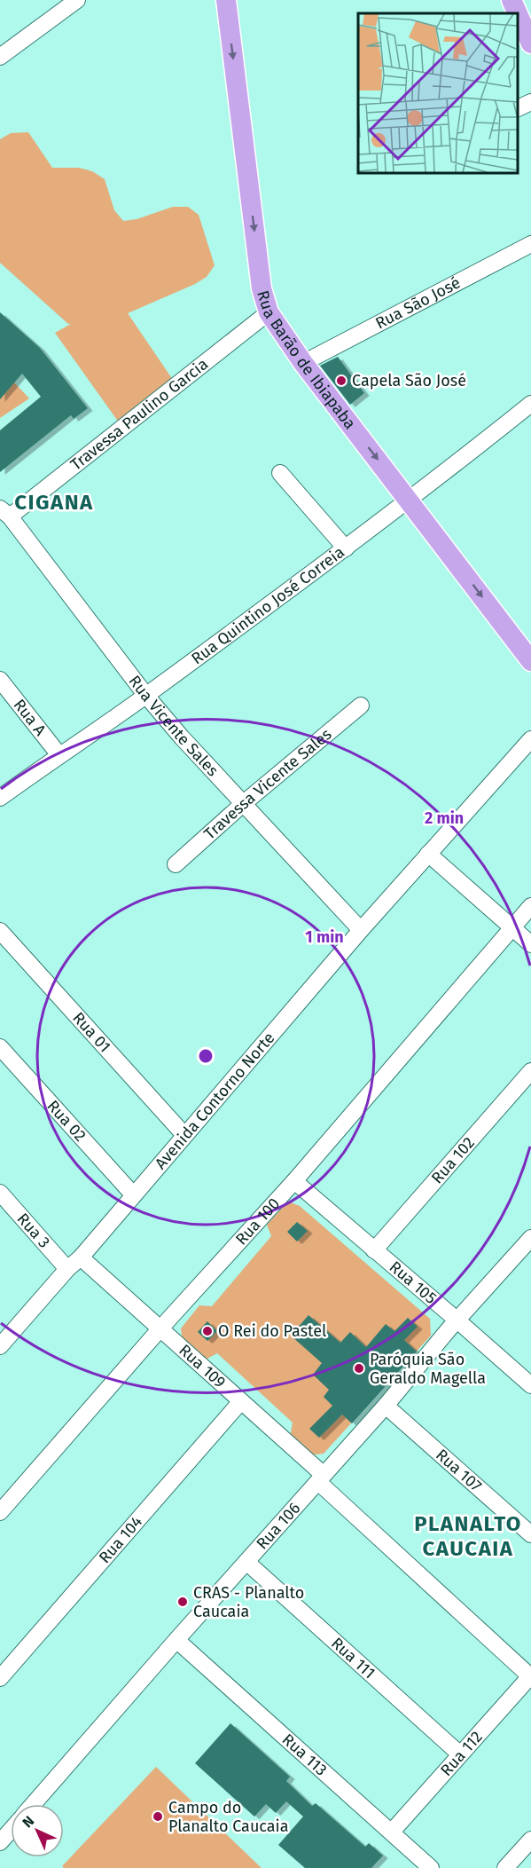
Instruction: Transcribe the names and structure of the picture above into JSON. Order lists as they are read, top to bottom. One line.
{"streets":{"main road":["Rua Barão de Ibiapaba"],"street":["Rua São José","Travessa Paulino Garcia","Rua Quintino José Correia","Rua A","Rua Vicente Sales","Travessa Vicente Sales","Rua 01","Avenida Contorno Norte","Rua 02","Rua 102","Rua 100","Rua 3","Rua 105","Rua 109","Rua 107","Rua 106","Rua 104","Rua 111","Rua 113","Rua 112"]},"crossings":[["Rua São José","Rua Barão de Ibiapaba"],["Rua Barão de Ibiapaba","Travessa Paulino Garcia"],["Rua Barão de Ibiapaba","Rua Quintino José Correia"],["Travessa Paulino Garcia","Rua Vicente Sales"],["Rua Quintino José Correia","Rua A"],["Rua Quintino José Correia","Rua Vicente Sales"],["Rua Vicente Sales","Travessa Vicente Sales"],["Rua Vicente Sales","Avenida Contorno Norte"],["Rua 01","Avenida Contorno Norte"],["Avenida Contorno Norte","Rua 02"],["Avenida Contorno Norte","Rua 3"],["Avenida Contorno Norte","Rua 109"],["Rua 102","Rua 105"],["Rua 100","Rua 105"],["Rua 100","Rua 109"],["Rua 105","Rua 106"],["Rua 109","Rua 106"],["Rua 109","Rua 104"],["Rua 109","Rua 112"],["Rua 107","Rua 106"],["Rua 106","Rua 111"],["Rua 106","Rua 113"],["Rua 111","Rua 112"],["Rua 113","Rua 112"]],"one_way":["Rua Barão de Ibiapaba"],"districts":["CIGANA","PLANALTO CAUCAIA"],"places":["Capela São José","O Rei do Pastel","Paróquia São Geraldo Magella","CRAS - Planalto Caucaia","Campo do Planalto Caucaia"],"north":"top left","rings":["2 min","1 min"]}
